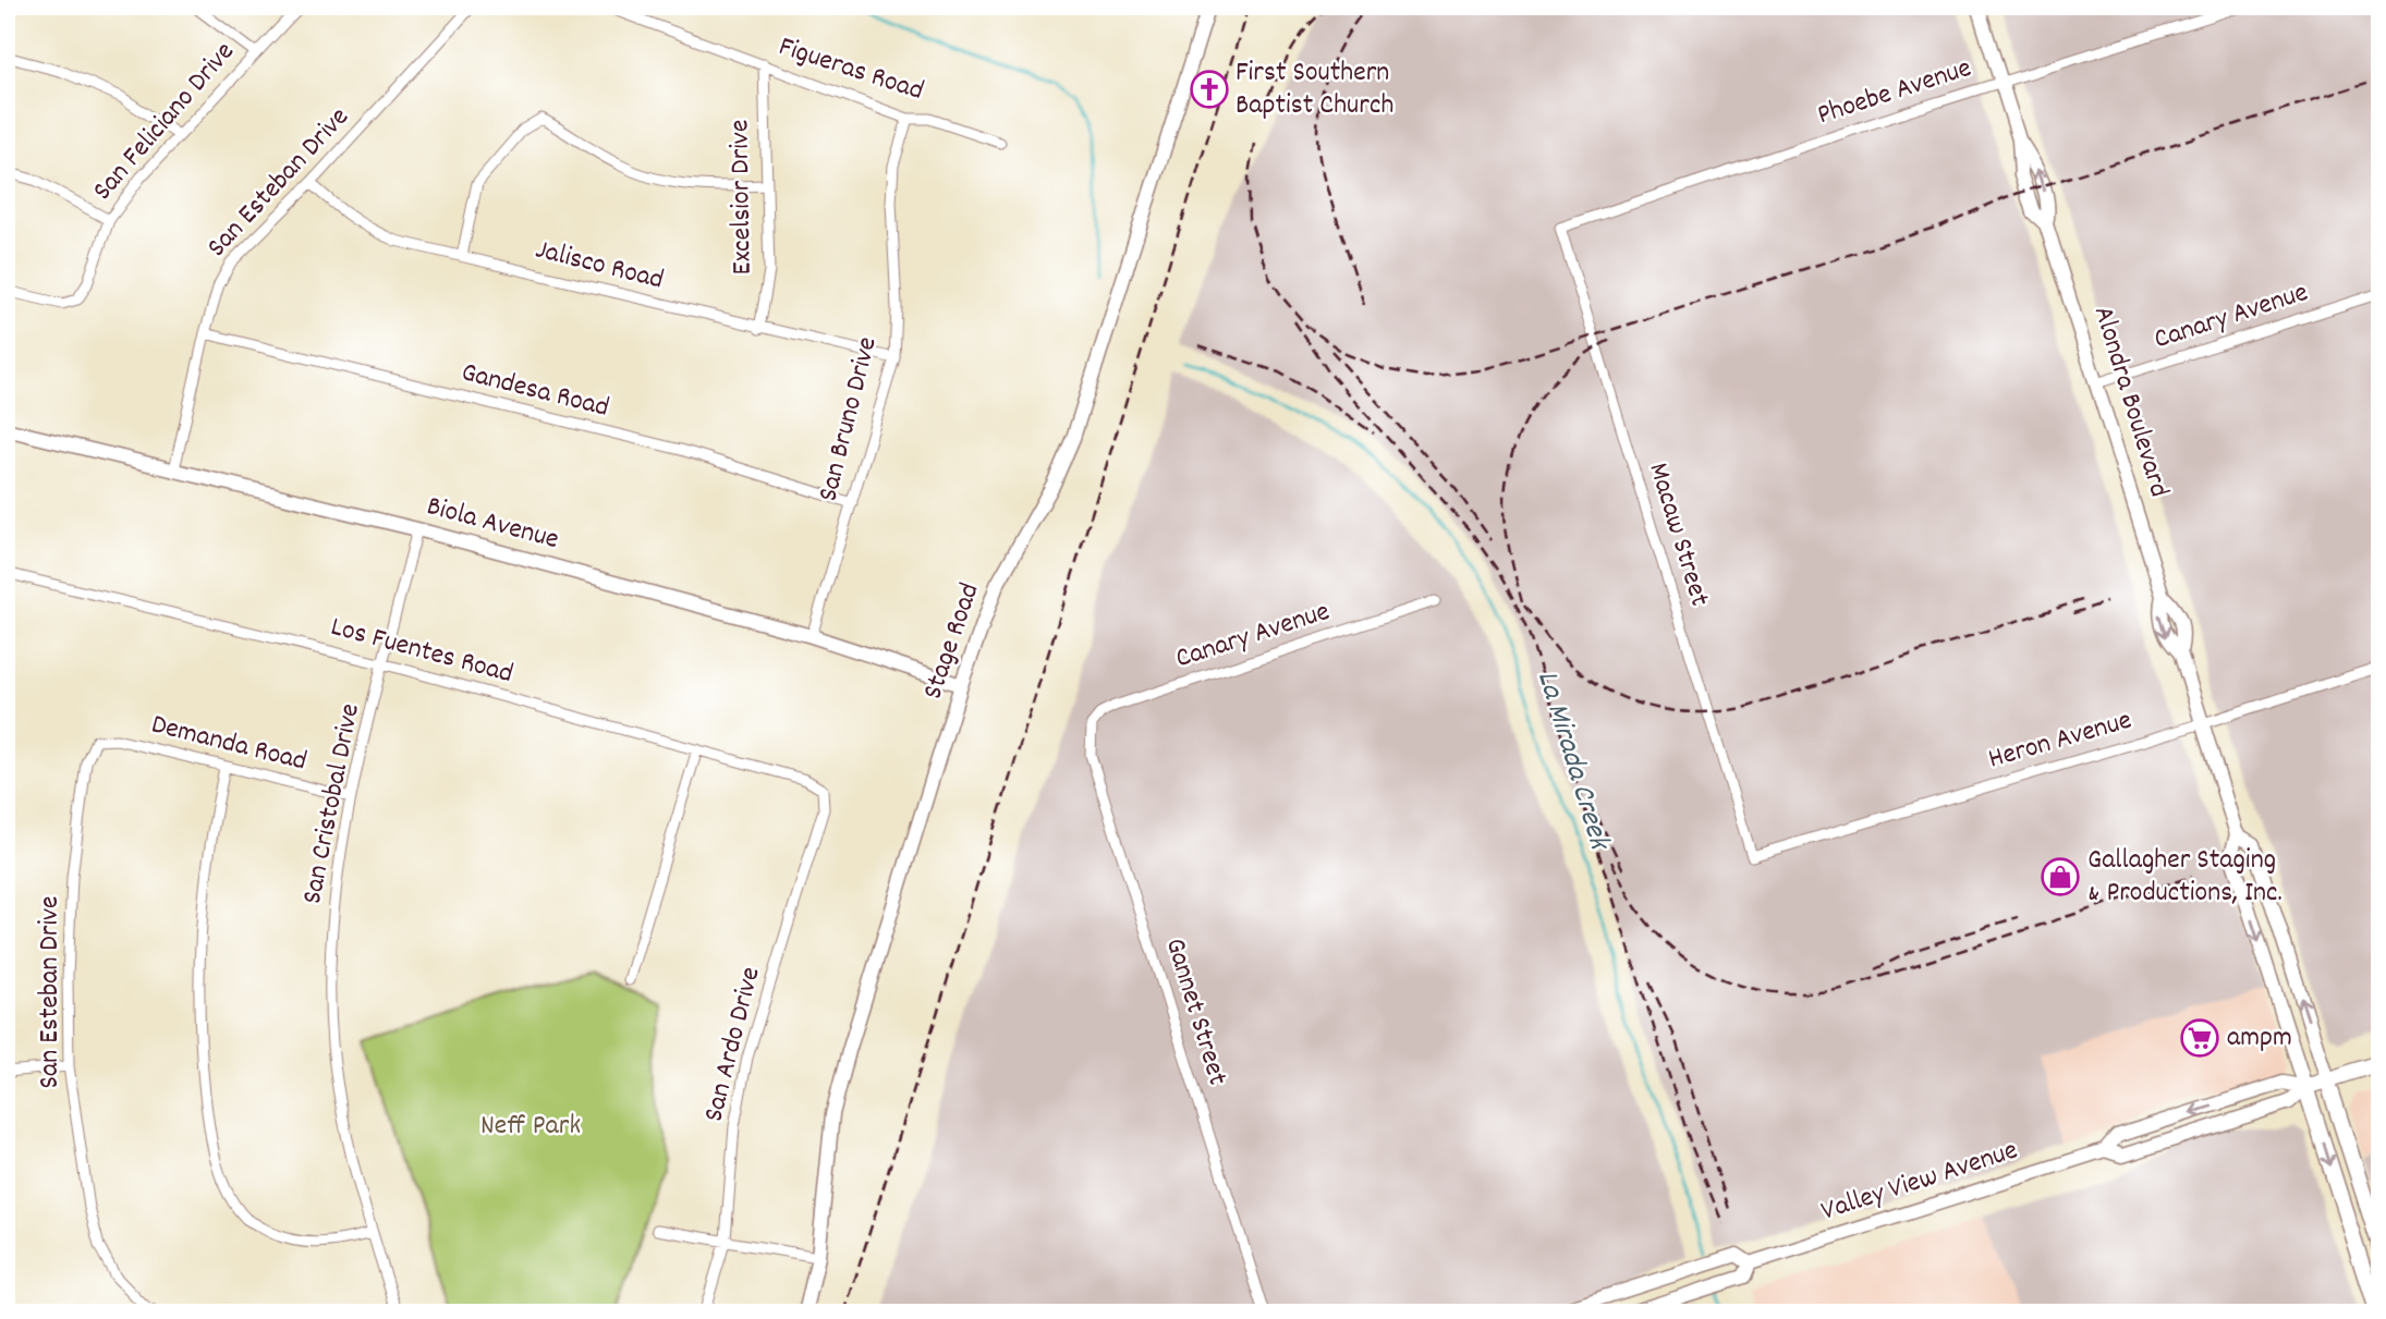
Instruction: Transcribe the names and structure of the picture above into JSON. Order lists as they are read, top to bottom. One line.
{"streets":{"main road":["Alondra Boulevard","Biola Avenue","Stage Road","Valley View Avenue"],"street":["Figueras Road","Phoebe Avenue","San Feliciano Drive","San Esteban Drive","Excelsior Drive","Jalisco Road","Canary Avenue","Gandesa Road","San Bruno Drive","Macaw Street","Los Fuentes Road","Heron Avenue","Demanda Road","San Cristobal Drive","Gannet Street","San Ardo Drive"]},"crossings":[["Figueras Road","Excelsior Drive"],["Figueras Road","San Bruno Drive"],["Phoebe Avenue","Alondra Boulevard"],["Phoebe Avenue","Macaw Street"],["San Esteban Drive","Jalisco Road"],["San Esteban Drive","Gandesa Road"],["San Esteban Drive","Biola Avenue"],["San Esteban Drive","Demanda Road"],["Excelsior Drive","Jalisco Road"],["Jalisco Road","San Bruno Drive"],["Canary Avenue","Alondra Boulevard"],["Canary Avenue","Gannet Street"],["Gandesa Road","San Bruno Drive"],["Alondra Boulevard","Heron Avenue"],["Alondra Boulevard","Valley View Avenue"],["San Bruno Drive","Biola Avenue"],["Biola Avenue","Stage Road"],["Biola Avenue","San Cristobal Drive"],["Macaw Street","Heron Avenue"],["Los Fuentes Road","San Cristobal Drive"],["Los Fuentes Road","San Ardo Drive"],["Demanda Road","San Cristobal Drive"]],"water":["La Mirada Creek"],"parks":["Neff Park"],"places":{"church":["First Southern Baptist Church"],"shop":["Gallagher Staging & Productions, Inc."],"supermarket":["ampm"]}}
